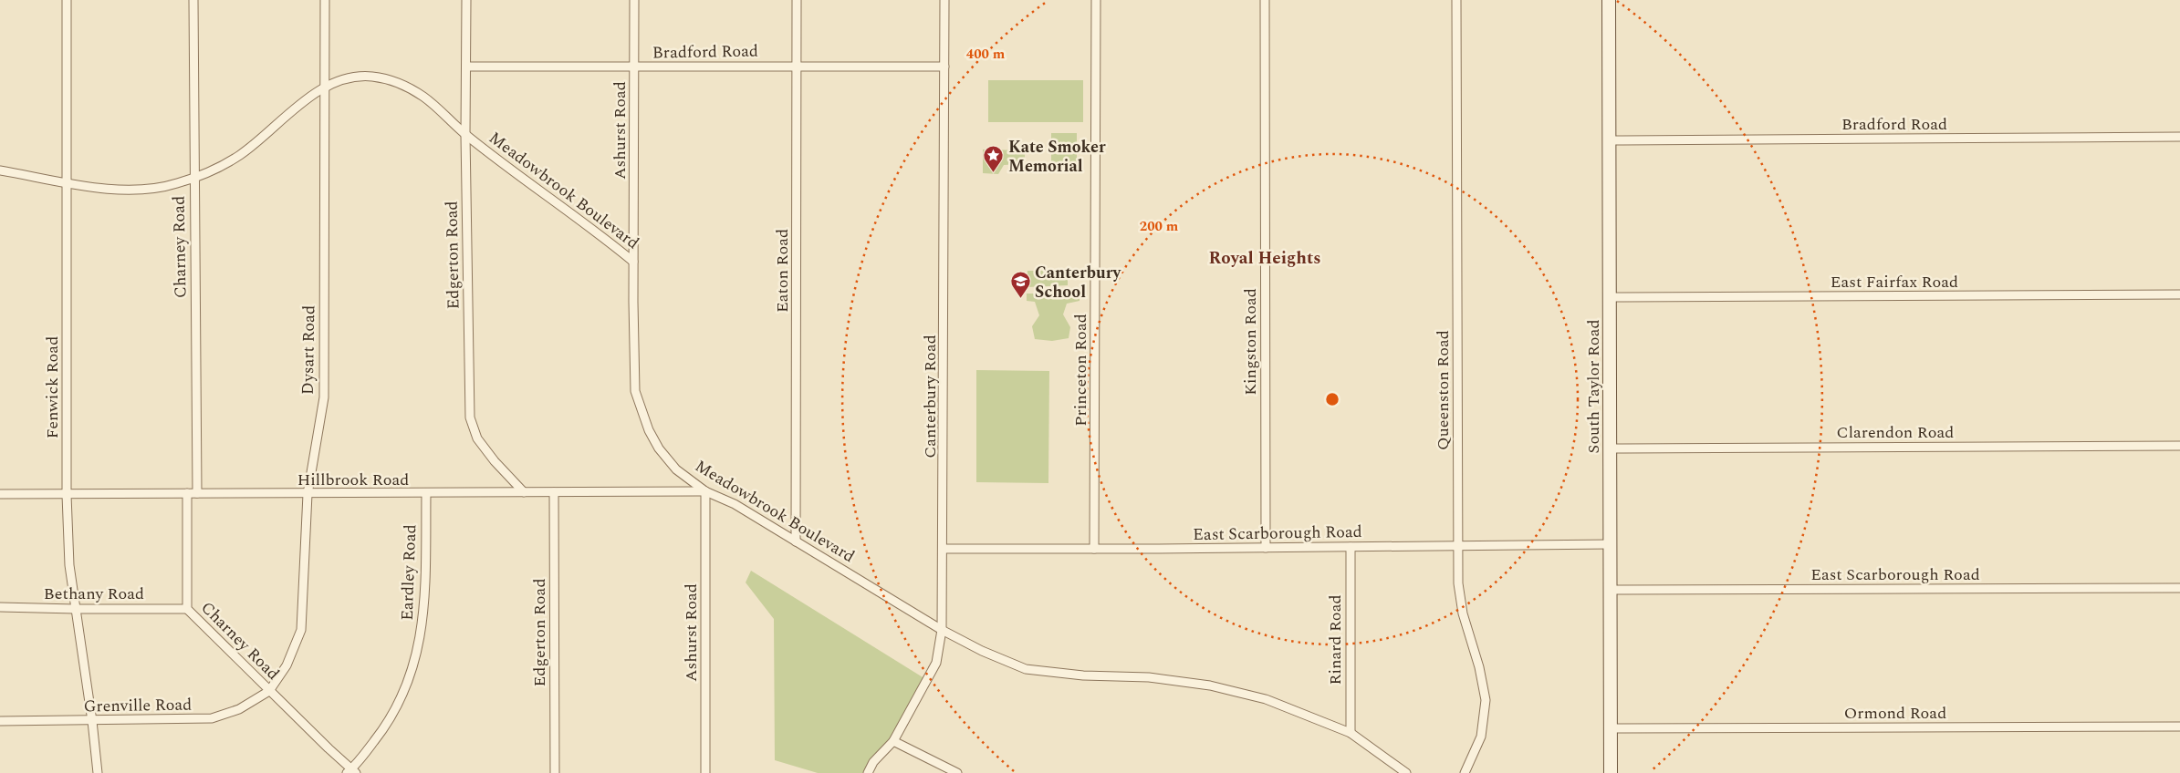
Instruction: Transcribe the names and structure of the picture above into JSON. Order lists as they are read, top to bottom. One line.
{"streets":{"main road":["South Taylor Road"],"street":["Bradford Road","Ashurst Road","Meadowbrook Boulevard","Charney Road","Edgerton Road","Eaton Road","East Fairfax Road","Kingston Road","Dysart Road","Princeton Road","Fenwick Road","Queenston Road","Canterbury Road","Clarendon Road","Hillbrook Road","East Scarborough Road","Eardley Road","Bethany Road","Rinard Road","Grenville Road","Ormond Road"]},"crossings":[["Bradford Road","Ashurst Road"],["Bradford Road","Edgerton Road"],["Bradford Road","Eaton Road"],["Bradford Road","South Taylor Road"],["Bradford Road","Canterbury Road"],["Ashurst Road","Meadowbrook Boulevard"],["Ashurst Road","Hillbrook Road"],["Meadowbrook Boulevard","Charney Road"],["Meadowbrook Boulevard","Edgerton Road"],["Meadowbrook Boulevard","Eaton Road"],["Meadowbrook Boulevard","Dysart Road"],["Meadowbrook Boulevard","Fenwick Road"],["Meadowbrook Boulevard","Canterbury Road"],["Meadowbrook Boulevard","Hillbrook Road"],["Meadowbrook Boulevard","Rinard Road"],["Charney Road","Dysart Road"],["Charney Road","Hillbrook Road"],["Charney Road","Eardley Road"],["Charney Road","Bethany Road"],["Charney Road","Grenville Road"],["Edgerton Road","Hillbrook Road"],["East Fairfax Road","South Taylor Road"],["Kingston Road","East Scarborough Road"],["Dysart Road","Hillbrook Road"],["Dysart Road","Grenville Road"],["Princeton Road","East Scarborough Road"],["South Taylor Road","Clarendon Road"],["South Taylor Road","East Scarborough Road"],["South Taylor Road","Ormond Road"],["Fenwick Road","Hillbrook Road"],["Fenwick Road","Bethany Road"],["Fenwick Road","Grenville Road"],["Queenston Road","East Scarborough Road"],["Canterbury Road","East Scarborough Road"],["Hillbrook Road","Eardley Road"],["East Scarborough Road","Rinard Road"]],"districts":["Royal Heights"],"places":{"place":["Kate Smoker Memorial"],"school or university":["Canterbury School"]},"rings":["400 m","200 m"]}
